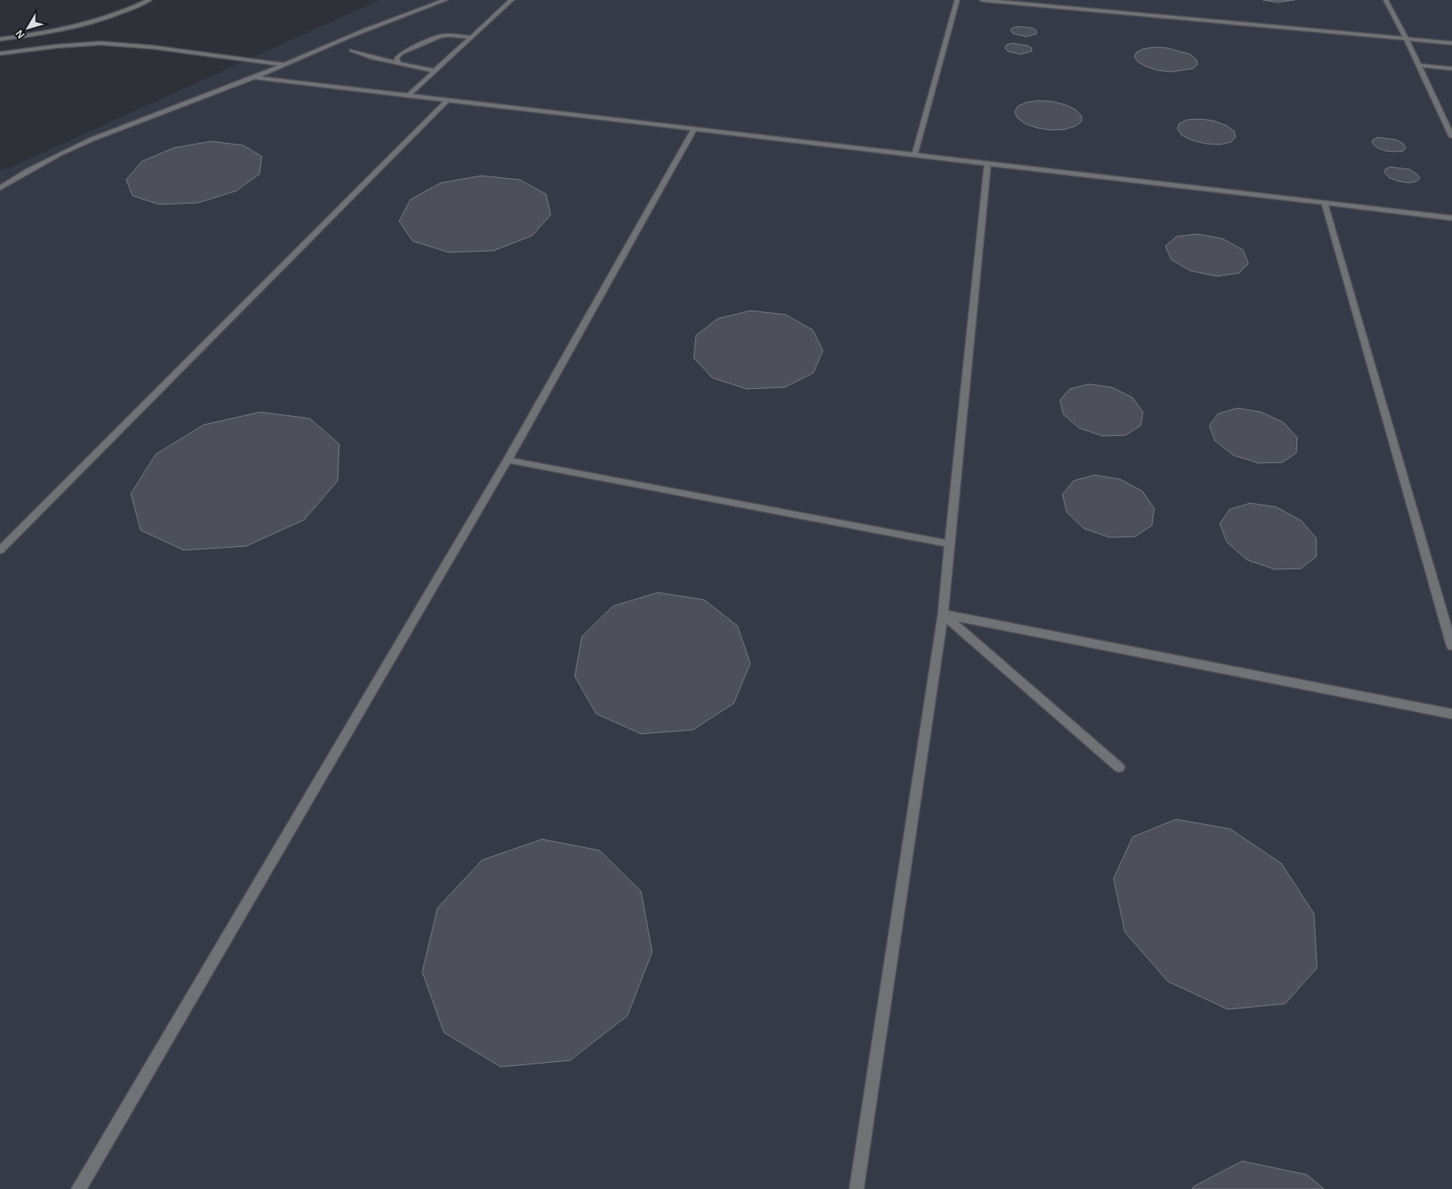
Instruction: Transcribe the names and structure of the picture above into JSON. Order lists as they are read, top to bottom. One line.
{"north":"bottom left"}
